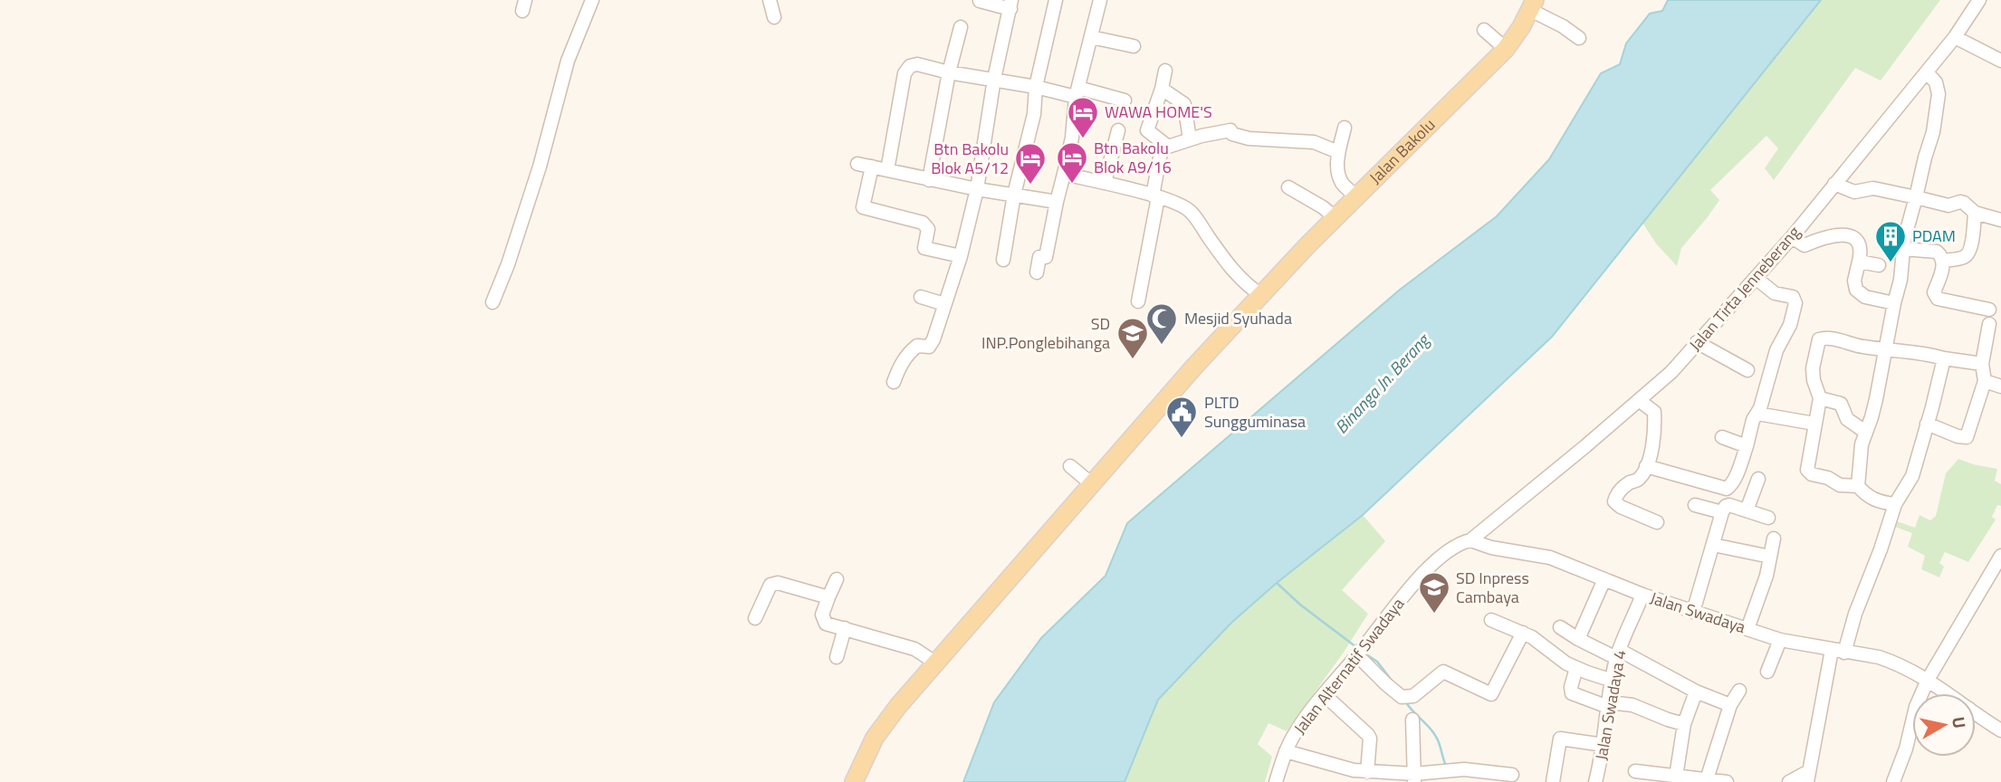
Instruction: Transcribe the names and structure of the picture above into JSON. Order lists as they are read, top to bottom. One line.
{"streets":{"main road":["Jalan Bakolu"],"street":["Jalan Tirta Jenneberang","Jalan Swadaya","Jalan Alternatif Swadaya","Jalan Swadaya 4"]},"crossings":[["Jalan Tirta Jenneberang","Jalan Swadaya"],["Jalan Tirta Jenneberang","Jalan Alternatif Swadaya"],["Jalan Swadaya","Jalan Alternatif Swadaya"],["Jalan Swadaya","Jalan Swadaya 4"]],"water":["Binanga Jn. Berang"],"places":{"hotel":["WAWA HOME'S","Btn Bakolu Blok A9/16","Btn Bakolu Blok A5/12"],"building":["PDAM"],"mosque":["Mesjid Syuhada"],"school or university":["SD INP.Ponglebihanga","SD Inpress Cambaya"],"public building":["PLTD Sungguminasa"]},"north":"right"}
